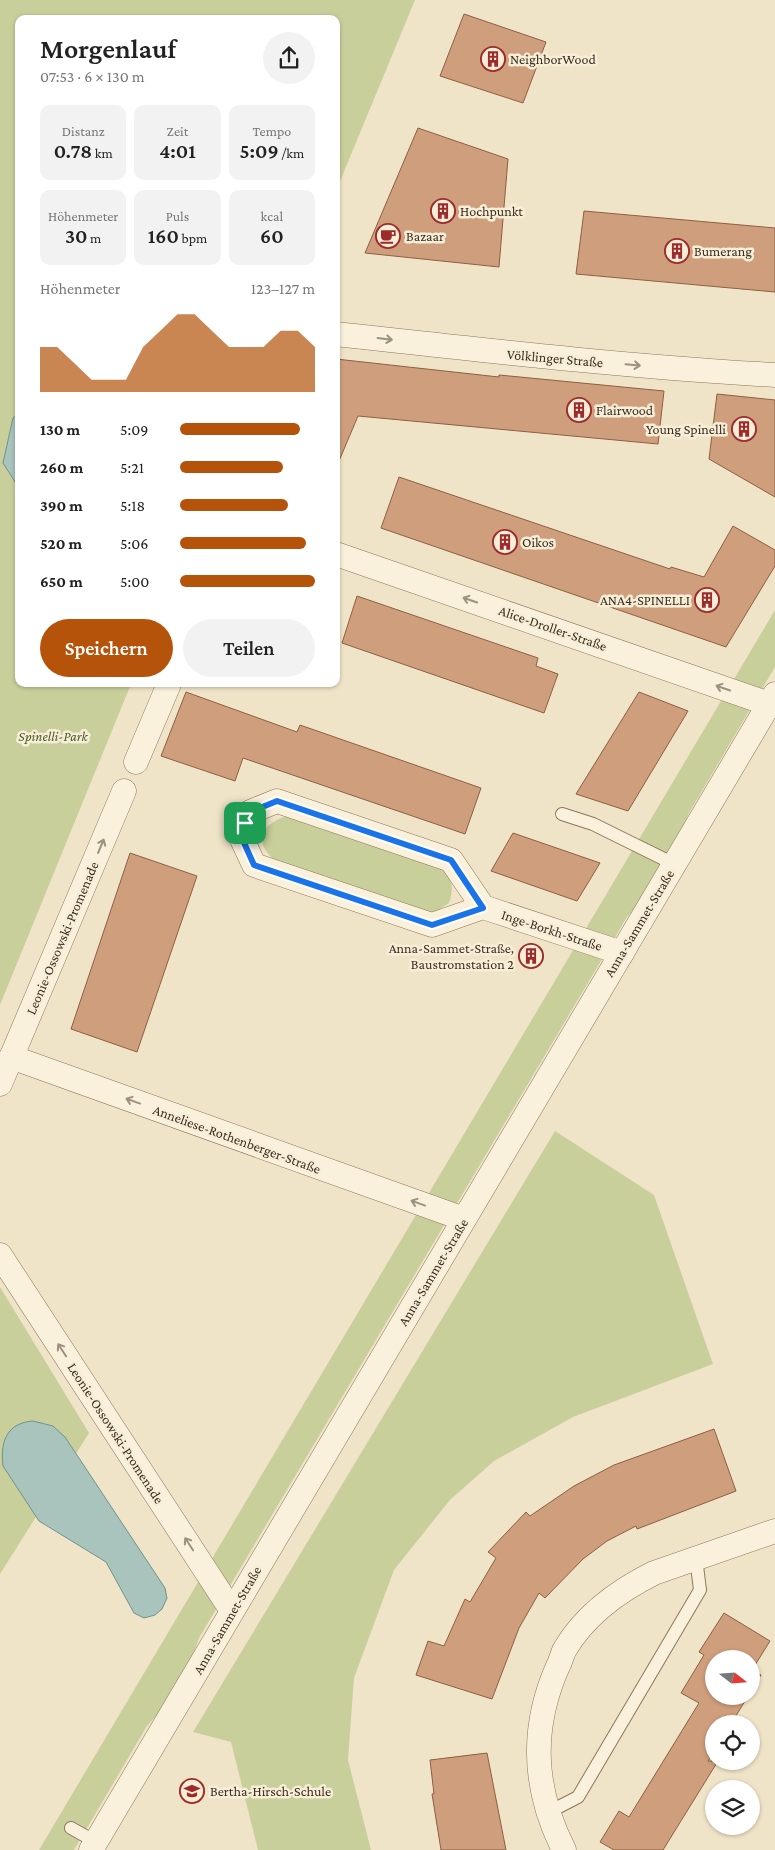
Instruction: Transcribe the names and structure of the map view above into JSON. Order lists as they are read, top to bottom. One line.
{"streets":{"street":["Völklinger Straße","Alice-Droller-Straße","Anna-Sammet-Straße","Inge-Borkh-Straße","Leonie-Ossowski-Promenade","Anneliese-Rothenberger-Straße"]},"crossings":[["Alice-Droller-Straße","Anna-Sammet-Straße"],["Anna-Sammet-Straße","Inge-Borkh-Straße"],["Anna-Sammet-Straße","Leonie-Ossowski-Promenade"],["Anna-Sammet-Straße","Anneliese-Rothenberger-Straße"],["Leonie-Ossowski-Promenade","Anneliese-Rothenberger-Straße"]],"one_way":["Völklinger Straße","Alice-Droller-Straße","Leonie-Ossowski-Promenade","Anneliese-Rothenberger-Straße"],"parks":["Spinelli-Park"],"places":{"building":["NeighborWood","Hochpunkt","Bumerang","Flairwood","Young Spinelli","Oikos","ANA4-SPINELLI","Anna-Sammet-Straße, Baustromstation 2"],"cafe":["Bazaar"],"school or university":["Bertha-Hirsch-Schule"]},"north":"right","page":{"heading":["Morgenlauf","07:53 · 6 × 130 m"],"stats":[["Distanz","0.78 km"],["Zeit","4:01"],["Tempo","5:09 /km"],["Höhenmeter","30 m"],["Puls","160 bpm"],["kcal","60"]],"chart":["Höhenmeter","123–127 m"],"list":[{"name":"130 m","note":"5:09"},{"name":"260 m","note":"5:21"},{"name":"390 m","note":"5:18"},{"name":"520 m","note":"5:06"},{"name":"650 m","note":"5:00"}],"buttons":["Speichern","Teilen"]}}
